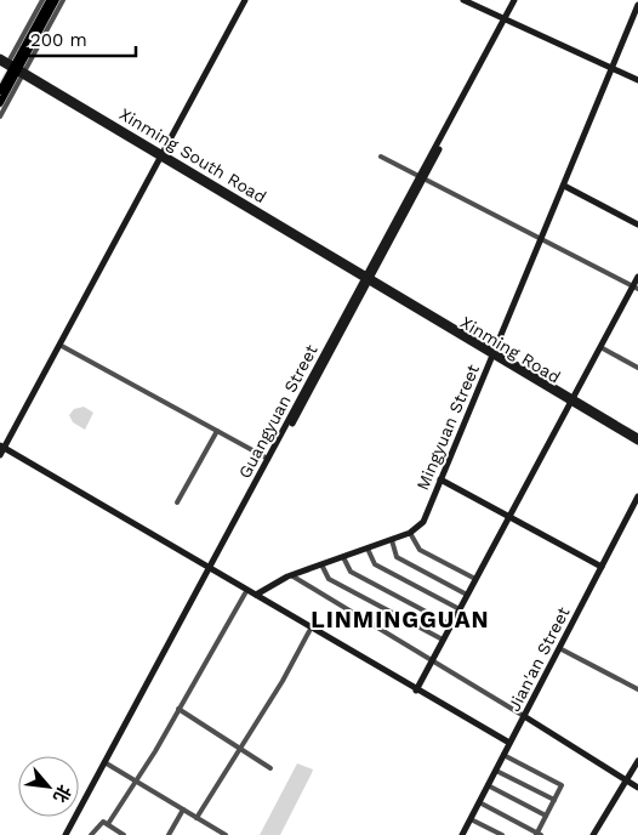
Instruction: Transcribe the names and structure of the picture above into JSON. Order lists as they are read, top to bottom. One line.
{"streets":{"street":["Xinming South Road","Xinming Road","Guangyuan Street","Mingyuan Street","Jian'an Street"]},"crossings":[["Xinming South Road","Xinming Road"],["Xinming South Road","Guangyuan Street"],["Xinming Road","Guangyuan Street"],["Xinming Road","Mingyuan Street"]],"districts":["LINMINGGUAN"],"scale_bar":"200 m","north":"bottom right"}
